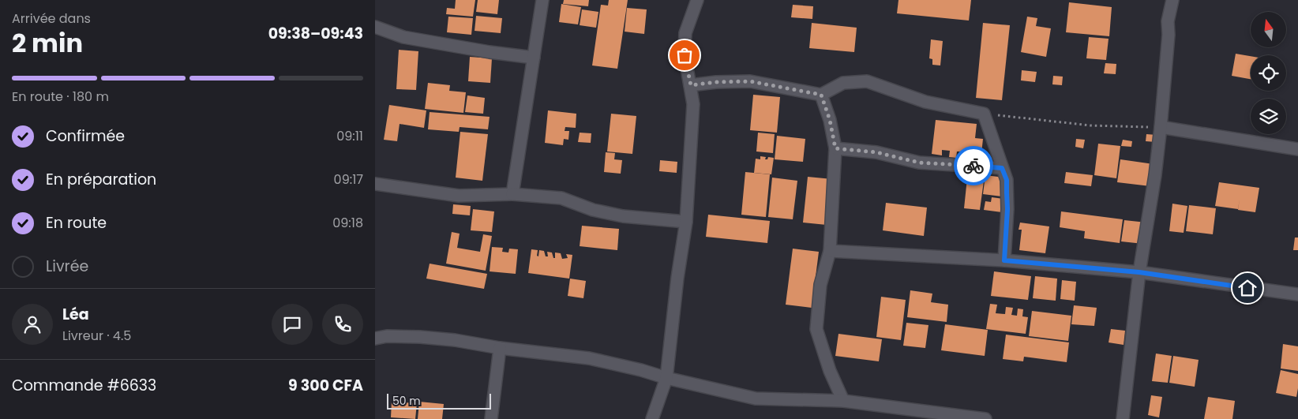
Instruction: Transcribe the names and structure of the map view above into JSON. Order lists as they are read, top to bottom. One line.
{"scale_bar":"50 m","north":"top","page":{"heading":["2 min","Arrivée dans","09:38–09:43"],"panel":["Léa","Livreur · 4.5","Commande #6633","9 300 CFA"],"bar":"En route · 180 m","list":[["Confirmée","09:11"],["En préparation","09:17"],["En route","09:18"],"Livrée"],"scale":"50 m"}}
